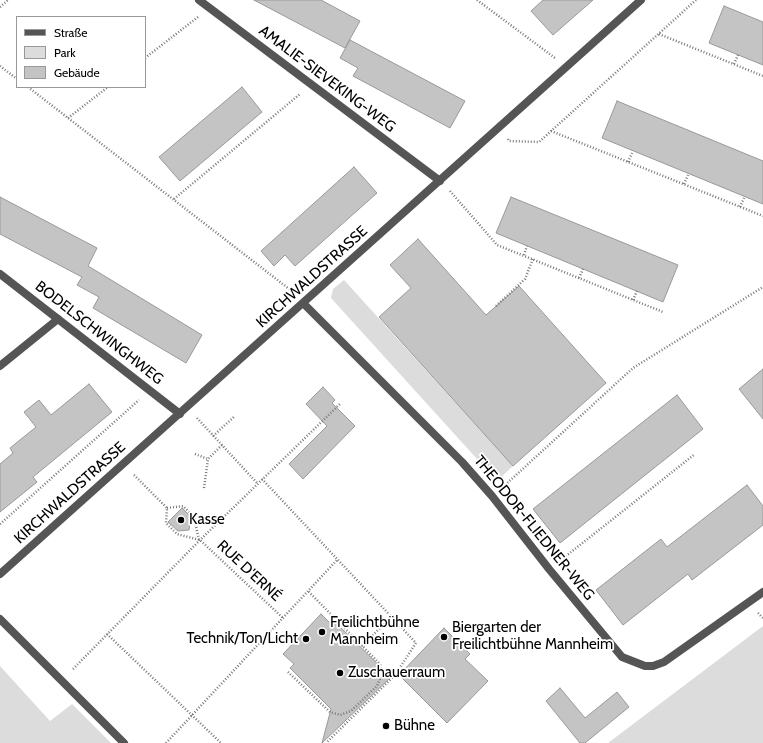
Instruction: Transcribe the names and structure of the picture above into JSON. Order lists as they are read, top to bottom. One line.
{"streets":{"street":["AMALIE-SIEVEKING-WEG","KIRCHWALDSTRASSE","BODELSCHWINGHWEG","THEODOR-FLIEDNER-WEG"],"path":["RUE D'ERNÉ"]},"crossings":[["AMALIE-SIEVEKING-WEG","KIRCHWALDSTRASSE"],["KIRCHWALDSTRASSE","BODELSCHWINGHWEG"],["KIRCHWALDSTRASSE","THEODOR-FLIEDNER-WEG"]],"places":["Kasse","Freilichtbühne Mannheim","Biergarten der Freilichtbühne Mannheim","Technik/Ton/Licht","Zuschauerraum","Bühne"],"legend":["Straße","Park","Gebäude"]}
